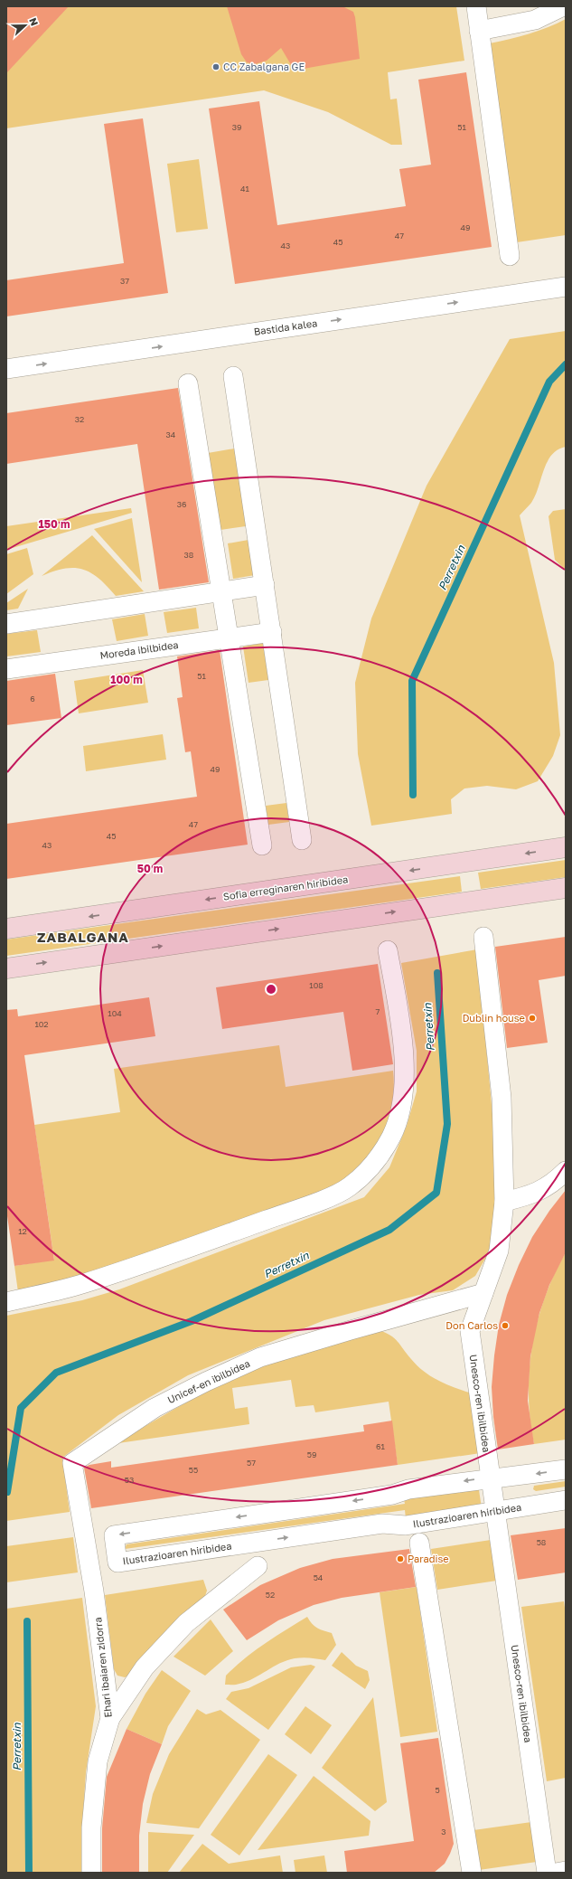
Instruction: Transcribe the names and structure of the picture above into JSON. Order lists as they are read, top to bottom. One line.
{"streets":{"main road":["Sofia erreginaren hiribidea"],"street":["Bastida kalea","Moreda ibilbidea","Unicef-en ibilbidea","Unesco-ren ibilbidea","Ilustrazioaren hiribidea","Ehari ibaiaren zidorra"]},"crossings":[["Unicef-en ibilbidea","Unesco-ren ibilbidea"],["Unicef-en ibilbidea","Ehari ibaiaren zidorra"],["Unesco-ren ibilbidea","Ilustrazioaren hiribidea"]],"one_way":["Bastida kalea"],"districts":["ZABALGANA"],"water":["Perretxin"],"places":["CC Zabalgana GE","Dublin house","Don Carlos","Paradise"],"house_numbers":["39","51","41","49","47","45","43","37","32","34","36","38","51","6","49","47","45","43","108","7","104","102","12","61","59","57","55","53","58","54","52","5","3"],"north":"right","rings":["150 m","100 m","50 m"]}
